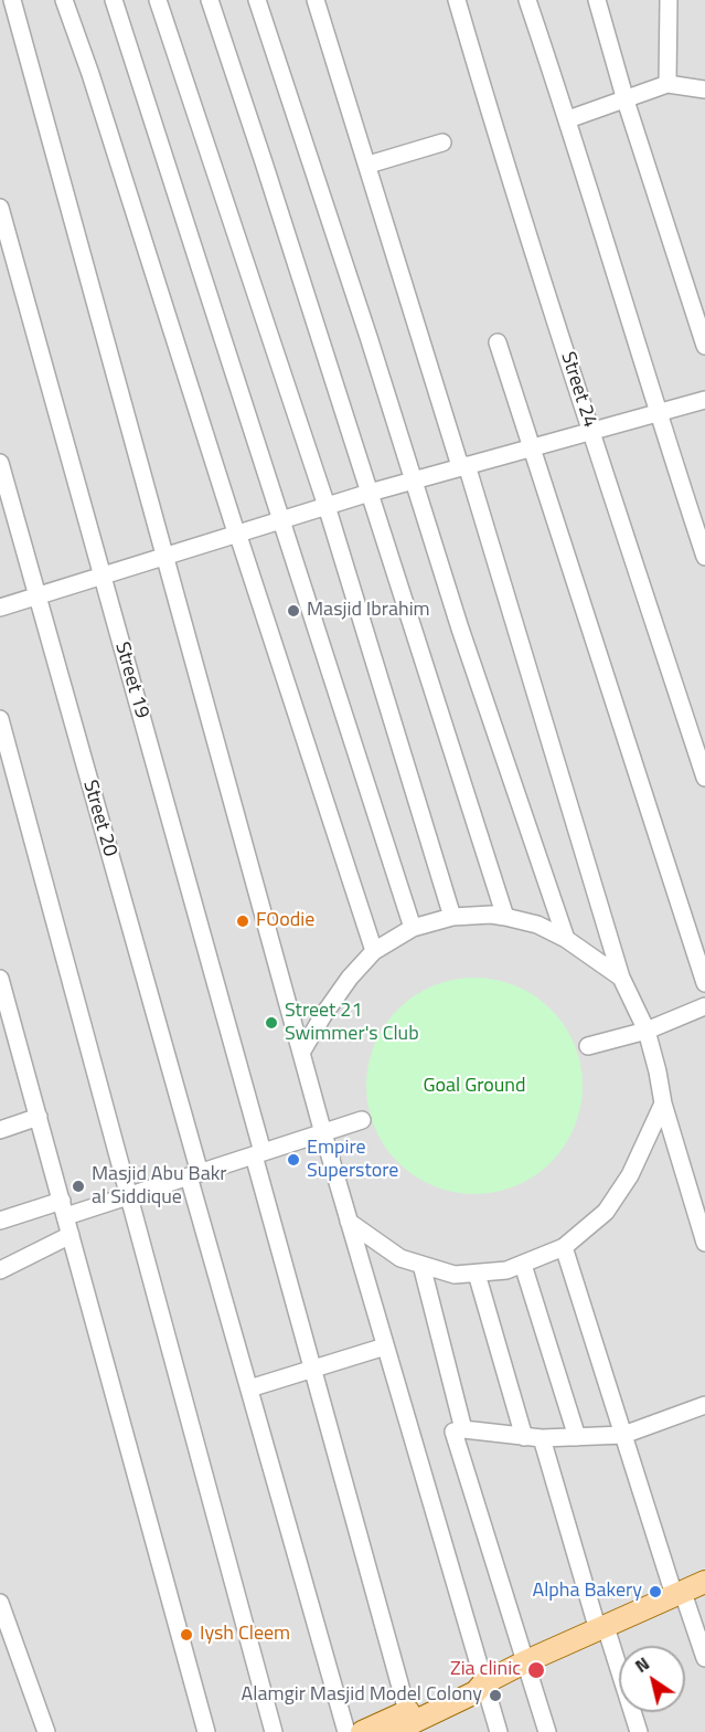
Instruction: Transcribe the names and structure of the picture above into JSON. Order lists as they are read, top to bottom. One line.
{"streets":{"street":["Street 24","Street 19","Street 20"]},"parks":["Goal Ground"],"places":["Masjid Ibrahim","FOodie","Street 21 Swimmer's Club","Empire Superstore","Masjid Abu Bakr al Siddique","Alpha Bakery","Iysh Cleem","Zia clinic","Alamgir Masjid Model Colony"],"north":"top left"}
